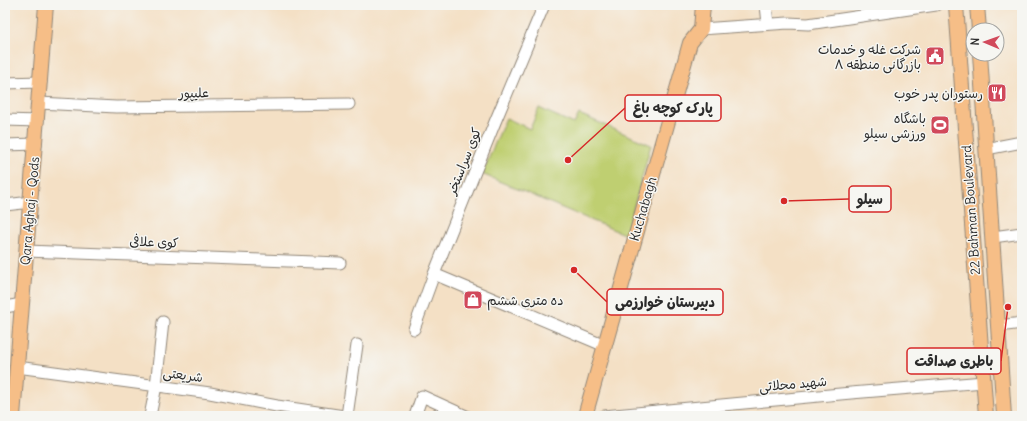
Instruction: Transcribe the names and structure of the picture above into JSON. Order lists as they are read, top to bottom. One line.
{"streets":{"main road":["Kuchabagh","22 Bahman Boulevard","Qara Aghaj - Qods"],"street":["علیپور","کوی سراستخر","کوی علافی","شریعتی","شهید محلاتی"]},"crossings":[["علیپور","Qara Aghaj - Qods"],["22 Bahman Boulevard","شهید محلاتی"],["Qara Aghaj - Qods","کوی علافی"],["Qara Aghaj - Qods","شریعتی"]],"places":{"public building":["شرکت غله و خدمات بازرگانی منطقه ۸"],"restaurant":["رستوران پدر خوب"],"sports":["باشگاه ورزشی سیلو"],"other":["پارک کوچه باغ","سیلو","دبیرستان خوارزمی","باطری صداقت"],"shop":["ده متری ششم"]},"north":"left"}
